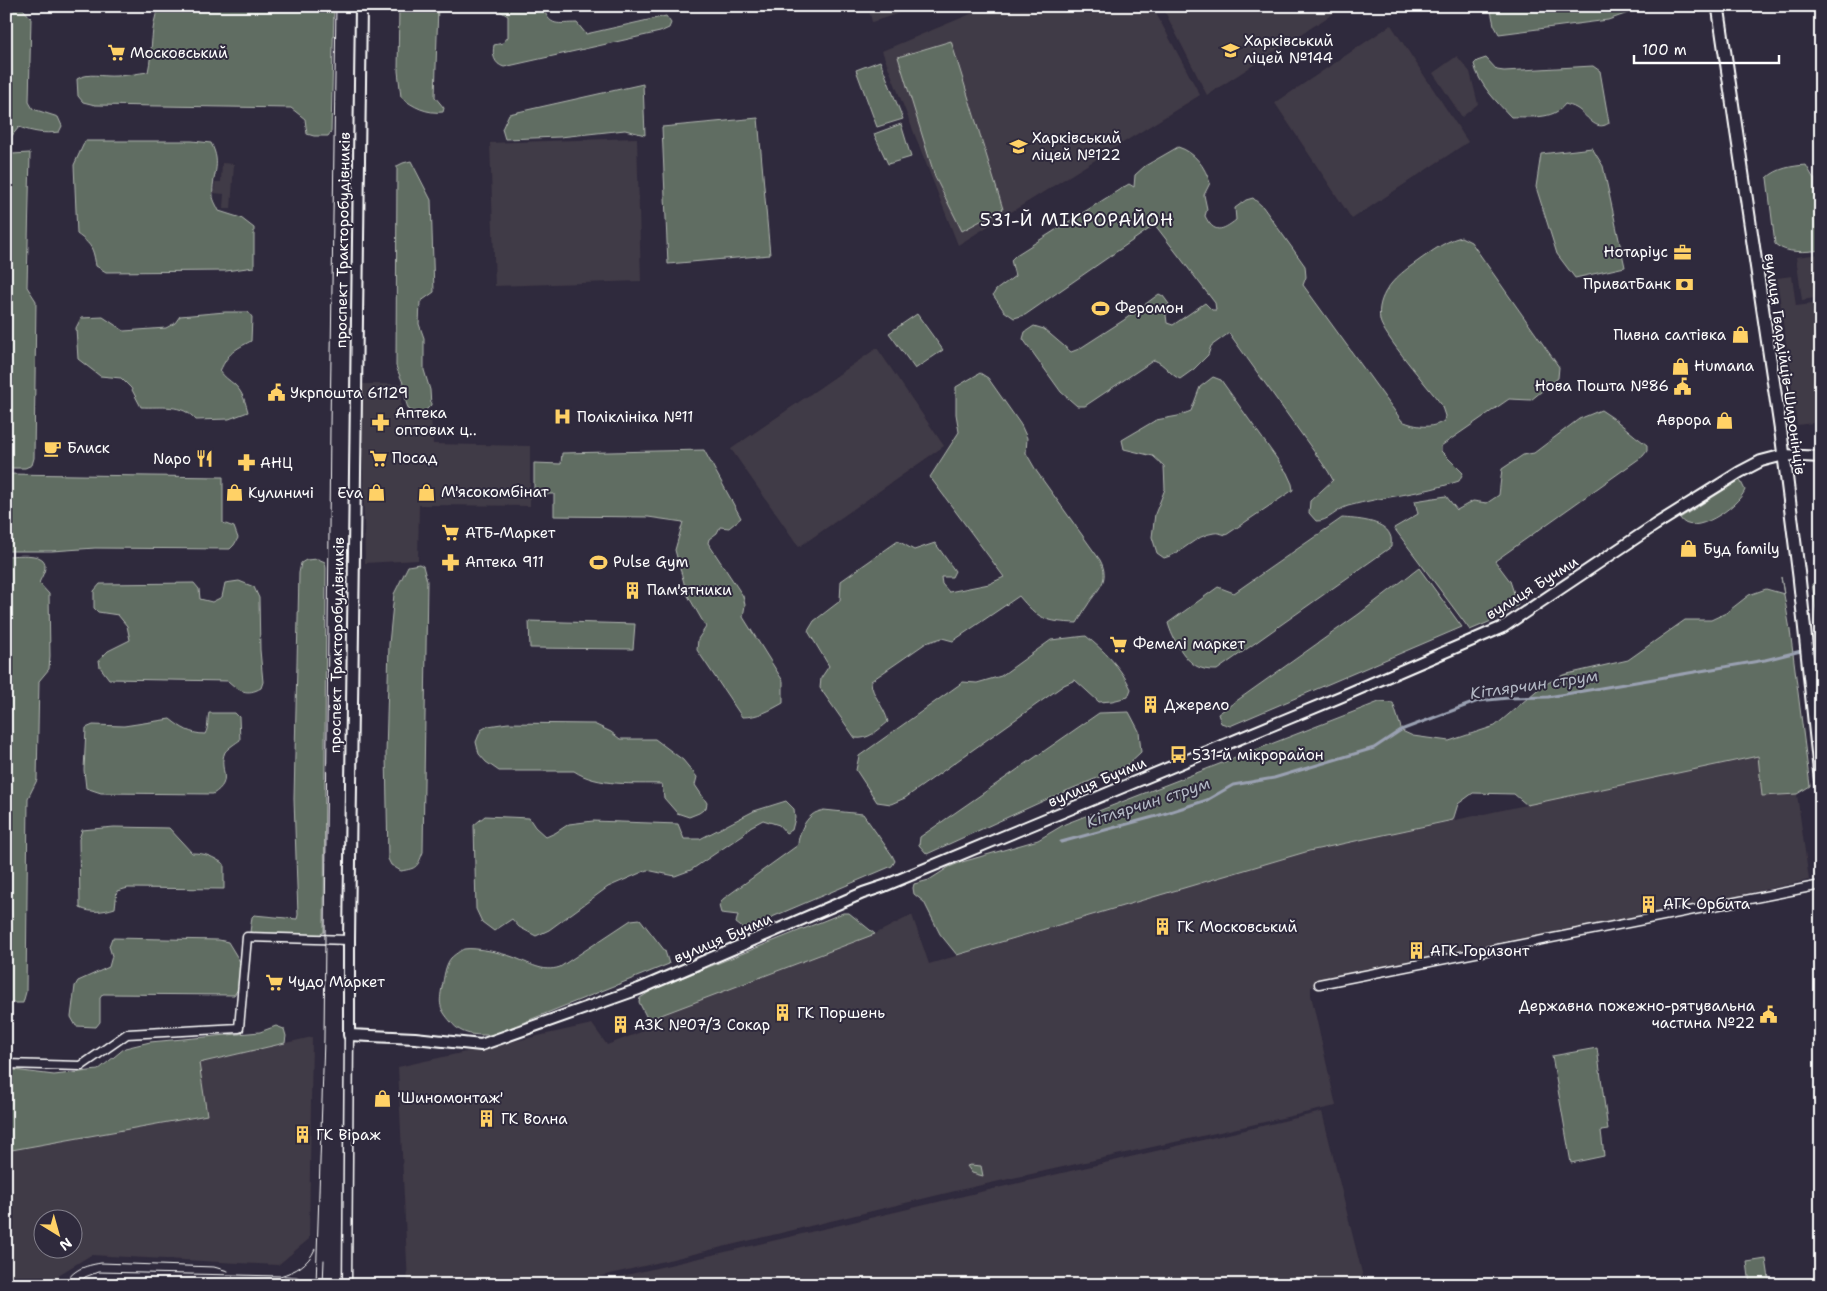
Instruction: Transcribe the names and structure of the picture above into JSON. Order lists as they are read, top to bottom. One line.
{"streets":{"main road":["вулиця Гвардійців-Широнінців"],"street":["проспект Тракторобудівників","вулиця Бучми"]},"crossings":[["проспект Тракторобудівників","вулиця Бучми"],["вулиця Гвардійців-Широнінців","вулиця Бучми"]],"districts":["531-Й МІКРОРАЙОН"],"water":["Кітлярчин струм"],"places":{"school or university":["Харківський ліцей №144","Харківський ліцей №122"],"supermarket":["Московський","Посад","АТБ-Маркет","Фемелі маркет","Чудо Маркет"],"office":["Нотаріус"],"bank":["ПриватБанк"],"sports":["Феромон","Pulse Gym"],"shop":["Пивна салтівка","Humana","Аврора","М'ясокомбінат","Кулиничі","Eva","Буд family","'Шиномонтаж'"],"public building":["Нова Пошта №86","Укрпошта 61129","Державна пожежно-рятувальна частина №22"],"hospital":["Поліклініка №11"],"pharmacy":["Аптека оптових ц‥","АНЦ","Аптека 911"],"cafe":["Блиск"],"restaurant":["Napo"],"building":["Пам'ятники","Джерело","АГК Орбита","ГК Московський","АГК Горизонт","ГК Поршень","АЗК №07/3 Сокар","ГК Волна","ГК Віраж"],"bus stop":["531-й мікрорайон"]},"scale_bar":"100 m","north":"bottom right"}
